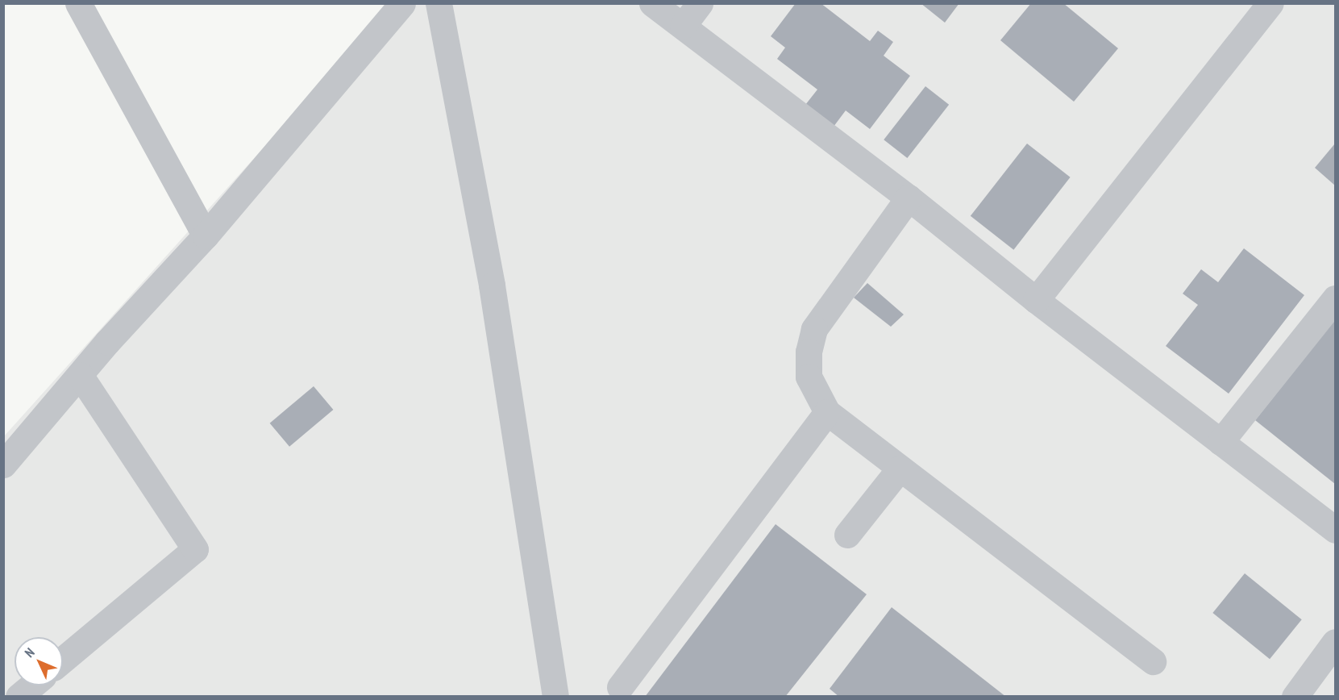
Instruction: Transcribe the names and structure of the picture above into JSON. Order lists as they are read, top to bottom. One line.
{"north":"top left"}
